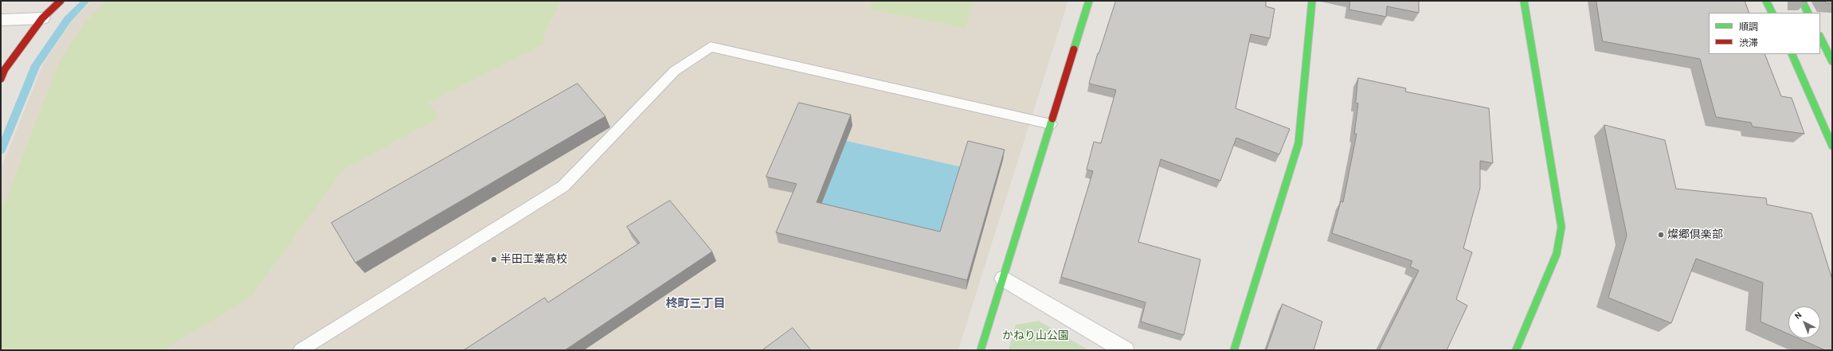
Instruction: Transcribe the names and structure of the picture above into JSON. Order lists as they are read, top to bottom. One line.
{"districts":["柊町三丁目"],"parks":["かねり山公園"],"places":["燦郷倶楽部","半田工業高校"],"legend":["順調","渋滞"],"north":"top left"}
